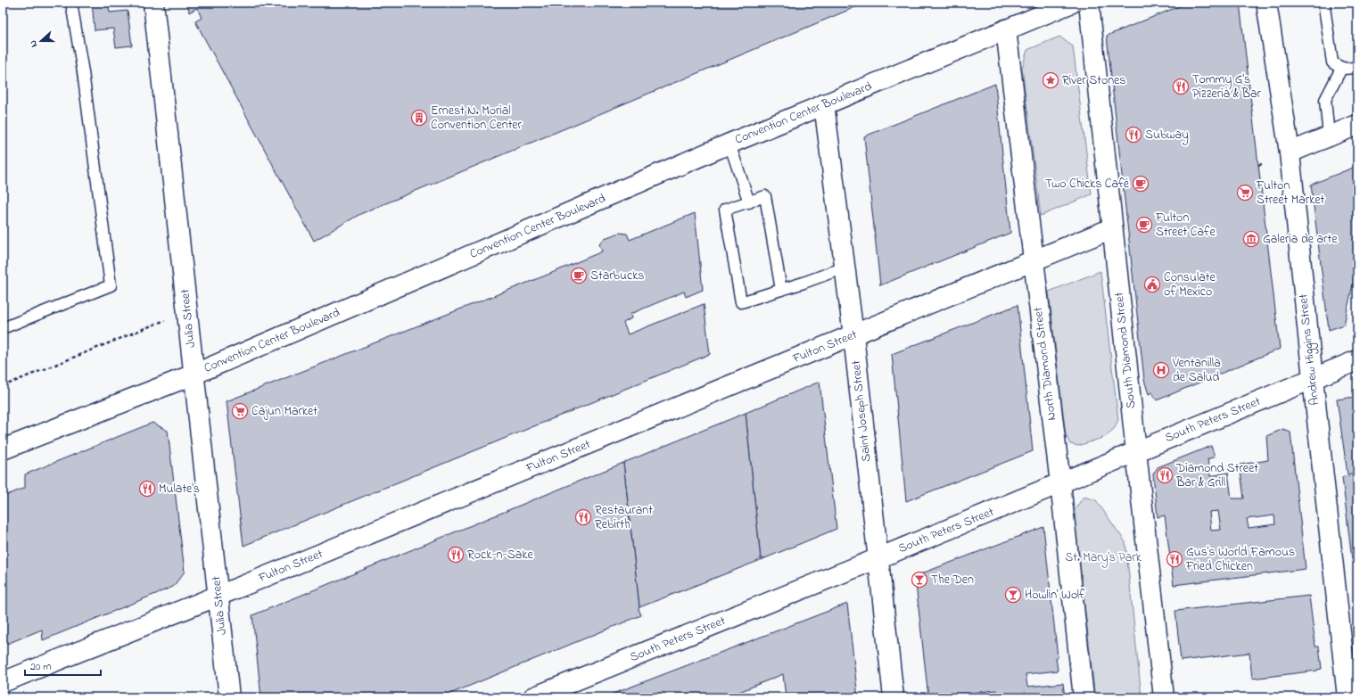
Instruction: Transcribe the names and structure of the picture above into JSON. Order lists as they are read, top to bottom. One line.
{"streets":{"street":["Convention Center Boulevard","Julia Street","Fulton Street","Andrew Higgins Street","South Diamond Street","North Diamond Street","Saint Joseph Street","South Peters Street"]},"crossings":[["Convention Center Boulevard","Julia Street"],["Convention Center Boulevard","North Diamond Street"],["Convention Center Boulevard","Saint Joseph Street"],["Julia Street","Fulton Street"],["Fulton Street","South Diamond Street"],["Fulton Street","North Diamond Street"],["Fulton Street","Saint Joseph Street"],["Andrew Higgins Street","South Peters Street"],["South Diamond Street","South Peters Street"],["North Diamond Street","South Peters Street"],["Saint Joseph Street","South Peters Street"]],"parks":["St. Mary's Park"],"places":{"place":["River Stones"],"restaurant":["Tommy G's Pizzeria & Bar","Subway","Diamond Street Bar & Grill","Mulate's","Restaurant Rebirth","Rock-n-Sake","Gus’s World Famous Fried Chicken"],"building":["Ernest N. Morial Convention Center"],"cafe":["Two Chicks Café","Fulton Street Cafe","Starbucks"],"supermarket":["Fulton Street Market","Cajun Market"],"museum":["Galería de arte"],"public building":["Consulate of Mexico"],"hospital":["Ventanilla de Salud"],"bar":["The Den","Howlin' Wolf"]},"scale_bar":"20 m","north":"left"}
